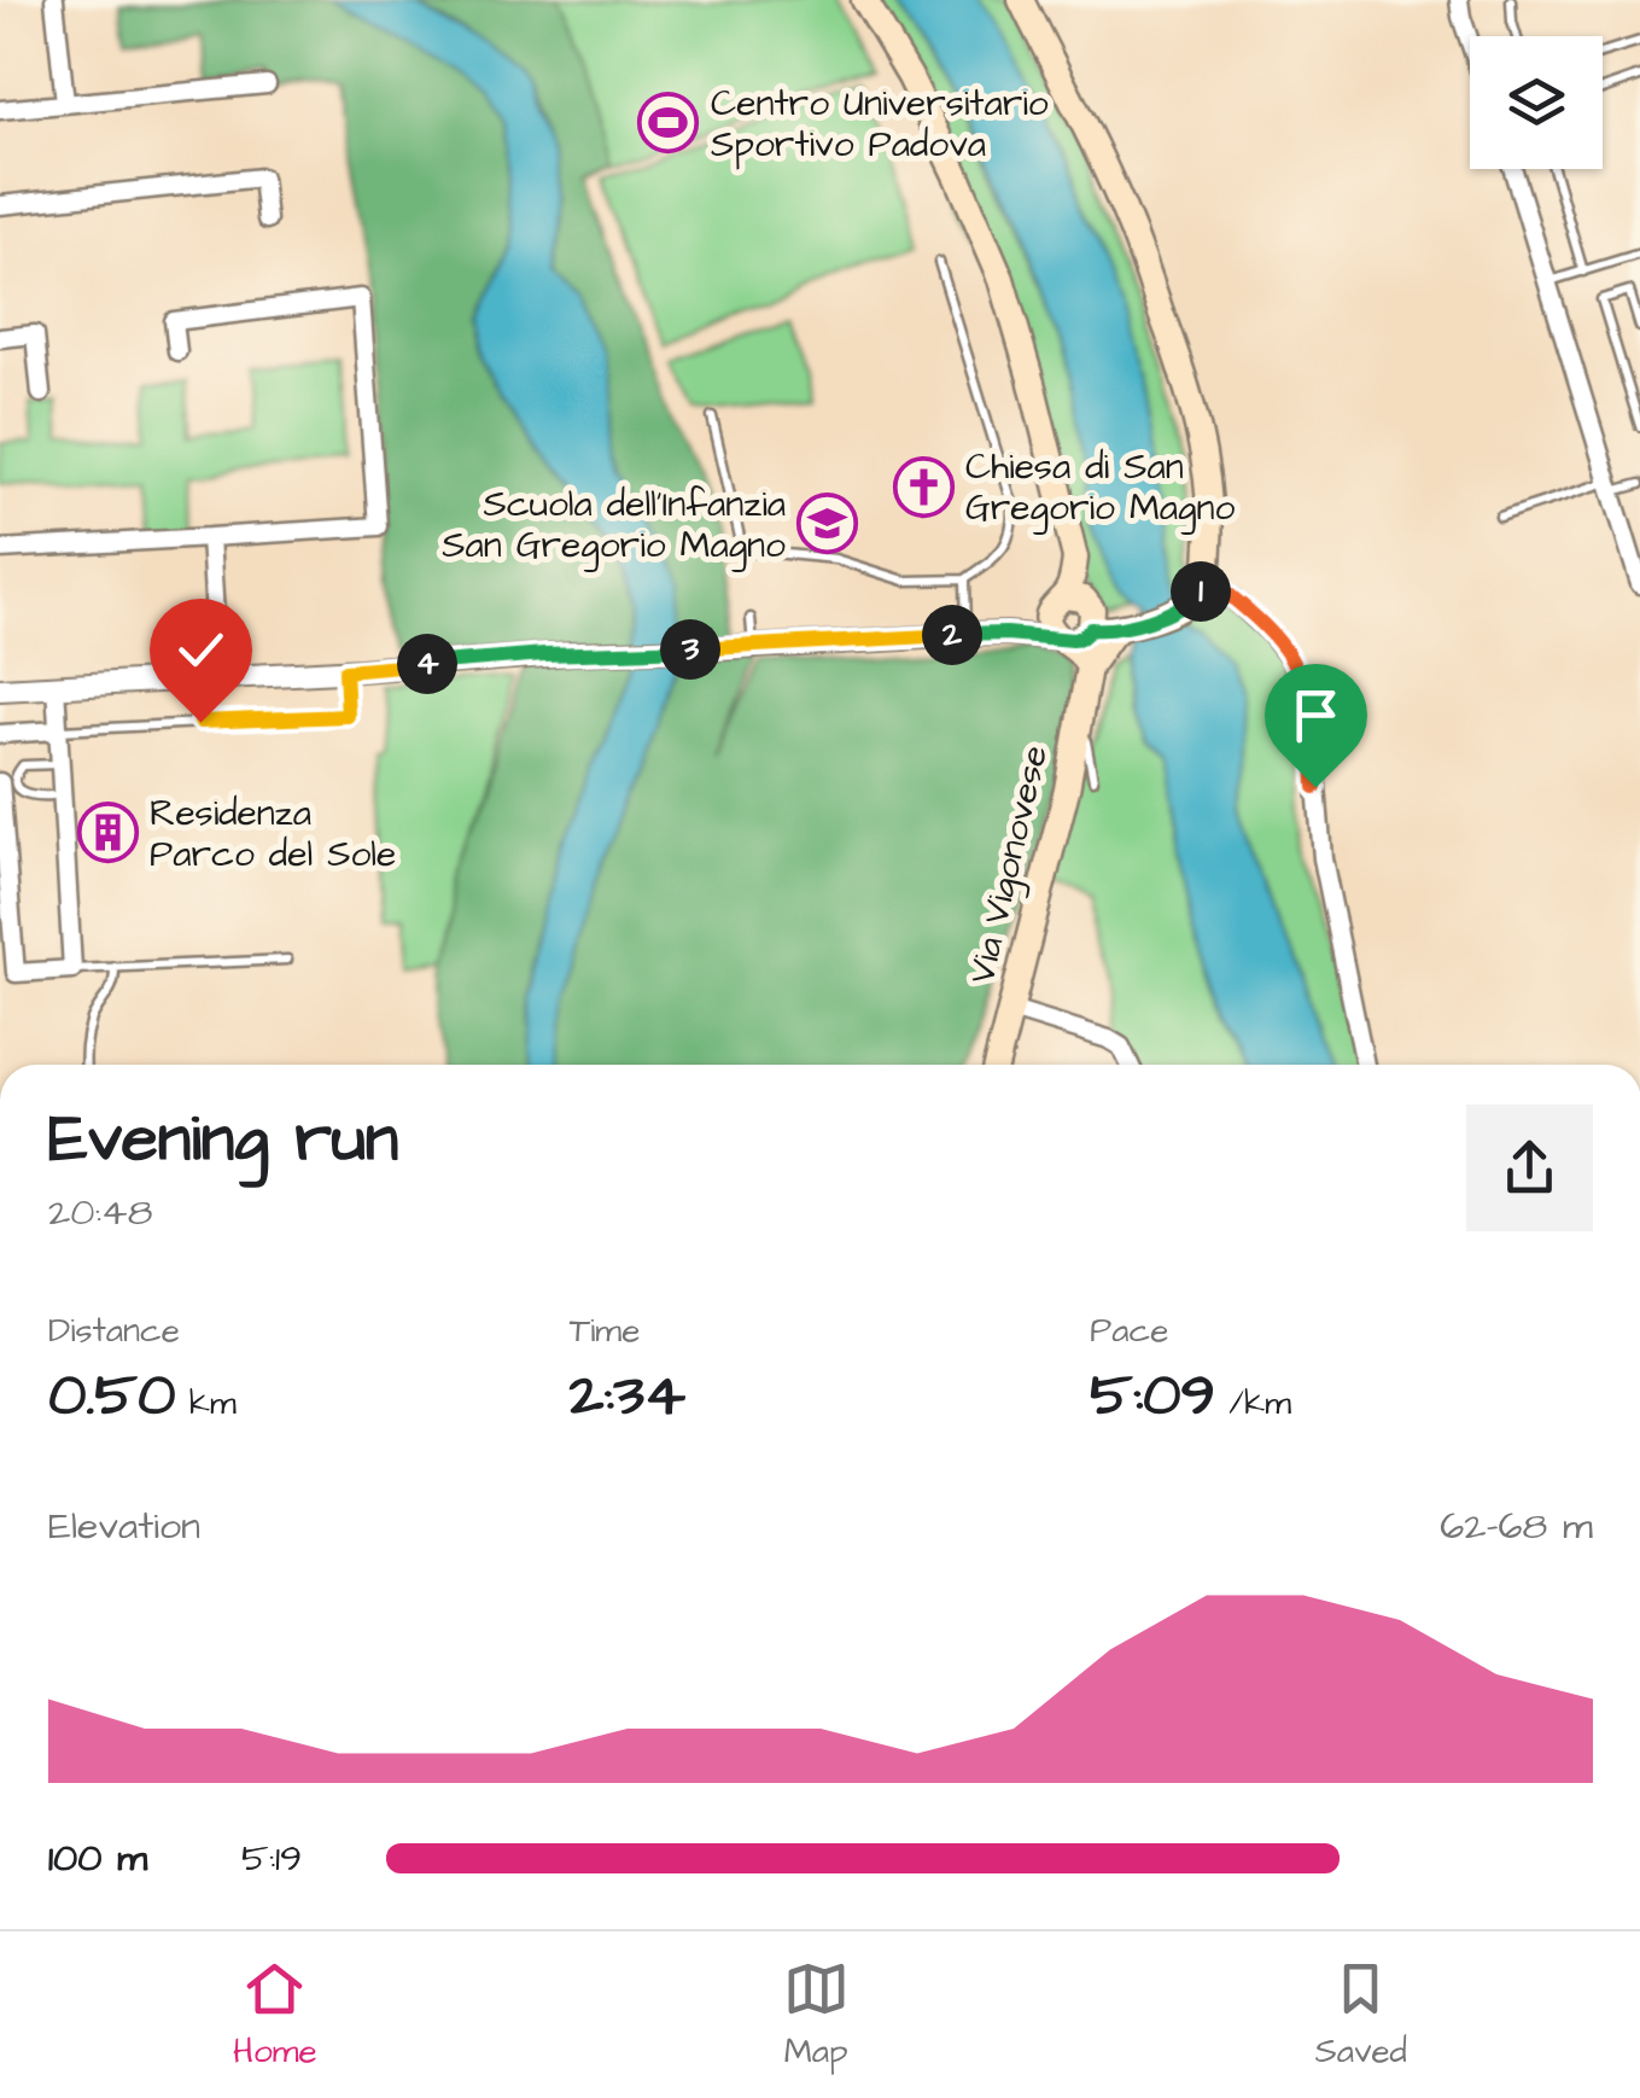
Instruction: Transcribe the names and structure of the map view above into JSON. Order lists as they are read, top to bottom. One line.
{"streets":{"main road":["Via Vigonovese"]},"places":{"sports":["Centro Universitario Sportivo Padova"],"church":["Chiesa di San Gregorio Magno"],"school or university":["Scuola dell'Infanzia San Gregorio Magno"],"building":["Residenza Parco del Sole"]},"page":{"pins":["1","2","3","4"],"heading":["Evening run","20:48"],"stats":[["Distance","0.50 km"],["Time","2:34"],["Pace","5:09 /km"]],"chart":["Elevation","62–68 m"],"list":[{"name":"100 m","note":"5:19"}],"tabs":["Home","Map","Saved"]}}
